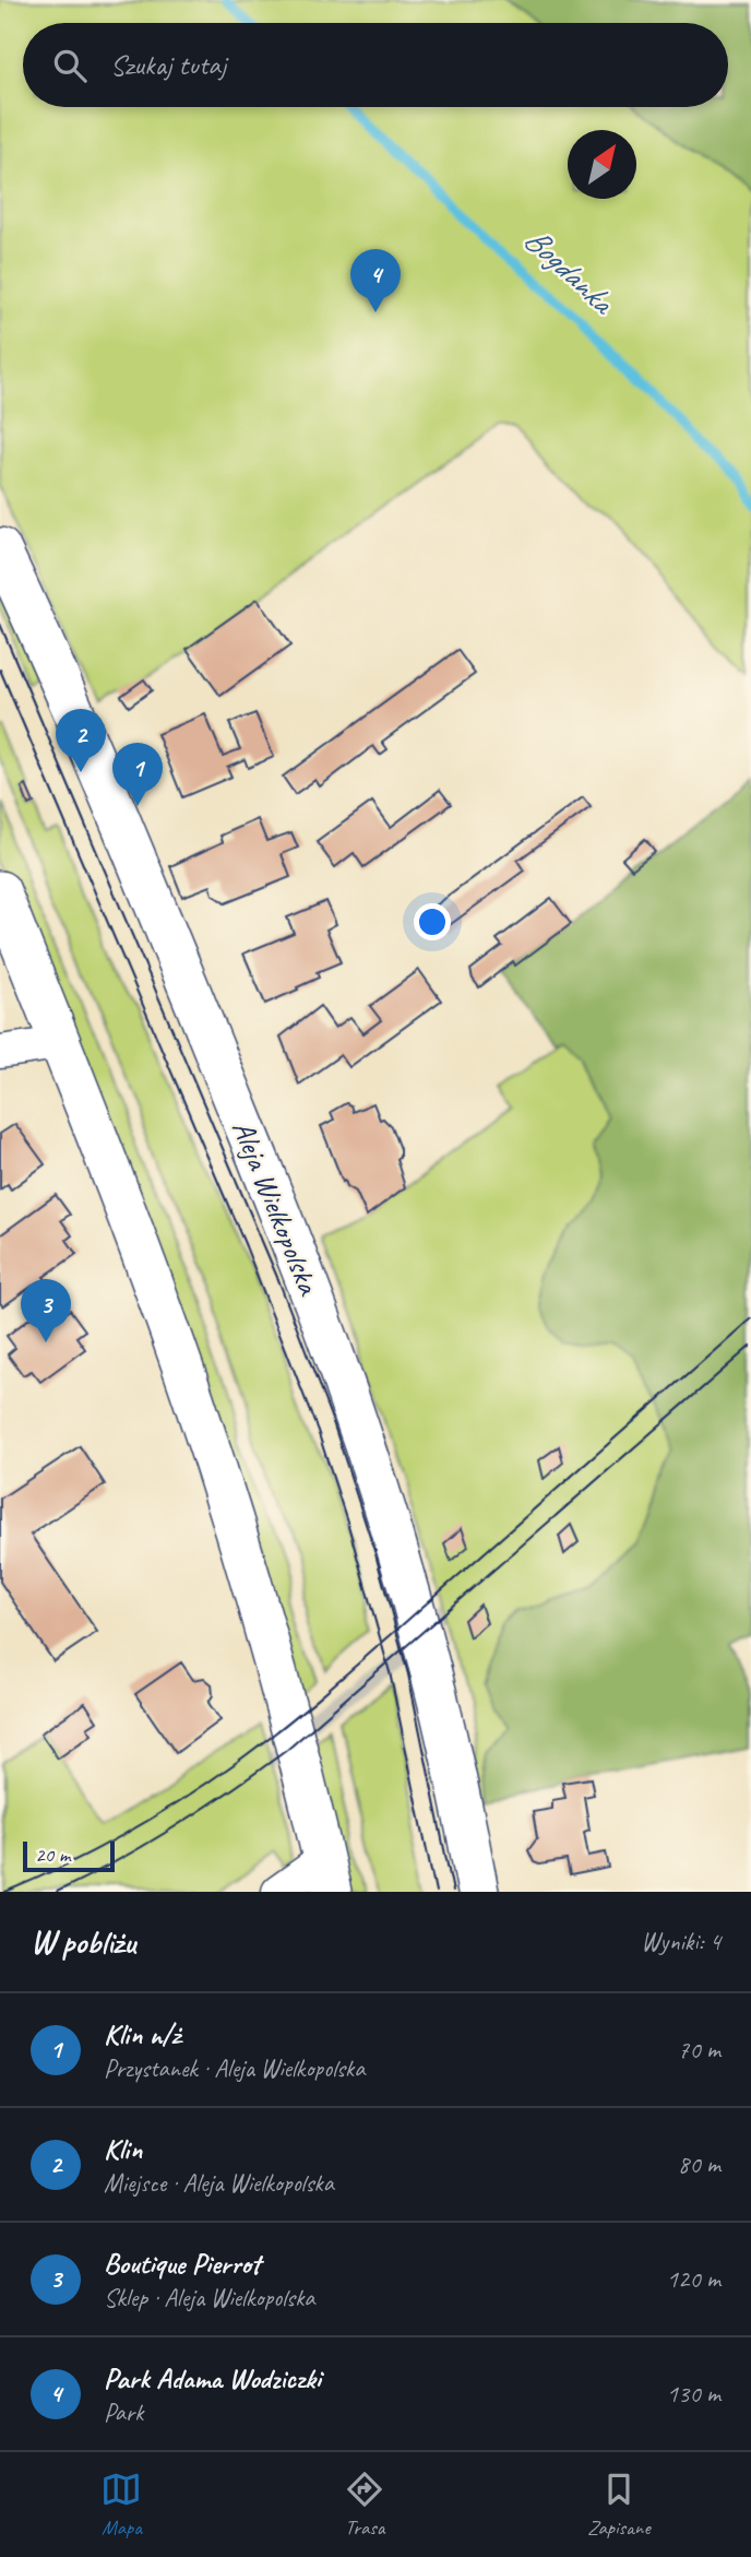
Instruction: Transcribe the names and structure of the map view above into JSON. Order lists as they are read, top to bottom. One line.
{"streets":{"street":["Aleja Wielkopolska"]},"water":["Bogdanka"],"scale_bar":"20 m","north":"top right","page":{"search":"Szukaj tutaj","pins":["4","2","1","3"],"scale":"20 m","heading":["W pobliżu","Wyniki: 4"],"list":[{"mark":"1","name":"Klin n/ż","note":"Przystanek · Aleja Wielkopolska","value":"70 m"},{"mark":"2","name":"Klin","note":"Miejsce · Aleja Wielkopolska","value":"80 m"},{"mark":"3","name":"Boutique Pierrot","note":"Sklep · Aleja Wielkopolska","value":"120 m"},{"mark":"4","name":"Park Adama Wodziczki","note":"Park","value":"130 m"}],"nav":["Mapa","Trasa","Zapisane"]}}
